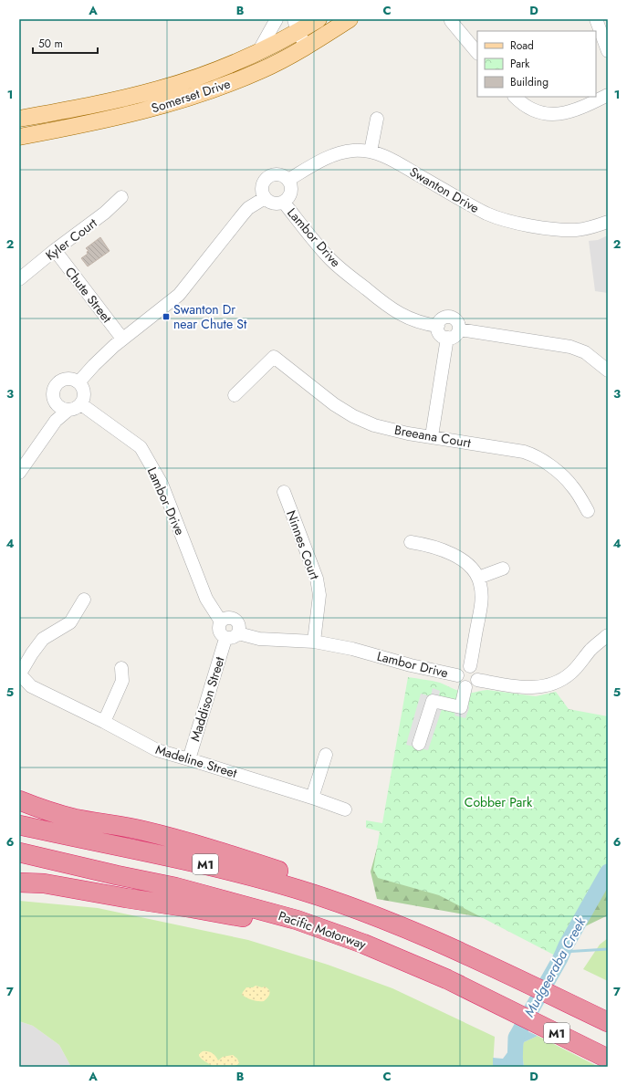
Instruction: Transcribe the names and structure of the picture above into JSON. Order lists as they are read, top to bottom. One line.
{"streets":{"highway":["M1","Pacific Motorway"],"main road":["Somerset Drive"],"street":["Swanton Drive","Lambor Drive","Kyler Court","Chute Street","Breeana Court","Ninnes Court","Maddison Street","Madeline Street"]},"crossings":[["Swanton Drive","Lambor Drive"],["Lambor Drive","Ninnes Court"],["Lambor Drive","Maddison Street"],["Kyler Court","Chute Street"],["Maddison Street","Madeline Street"]],"water":["Mudgeeraba Creek"],"parks":["Cobber Park"],"places":{"transit":["Swanton Dr near Chute St"]},"legend":["Road","Park","Building"],"scale_bar":"50 m","grid":{"columns":["A","B","C","D"],"rows":["1","2","3","4","5","6","7"]}}
